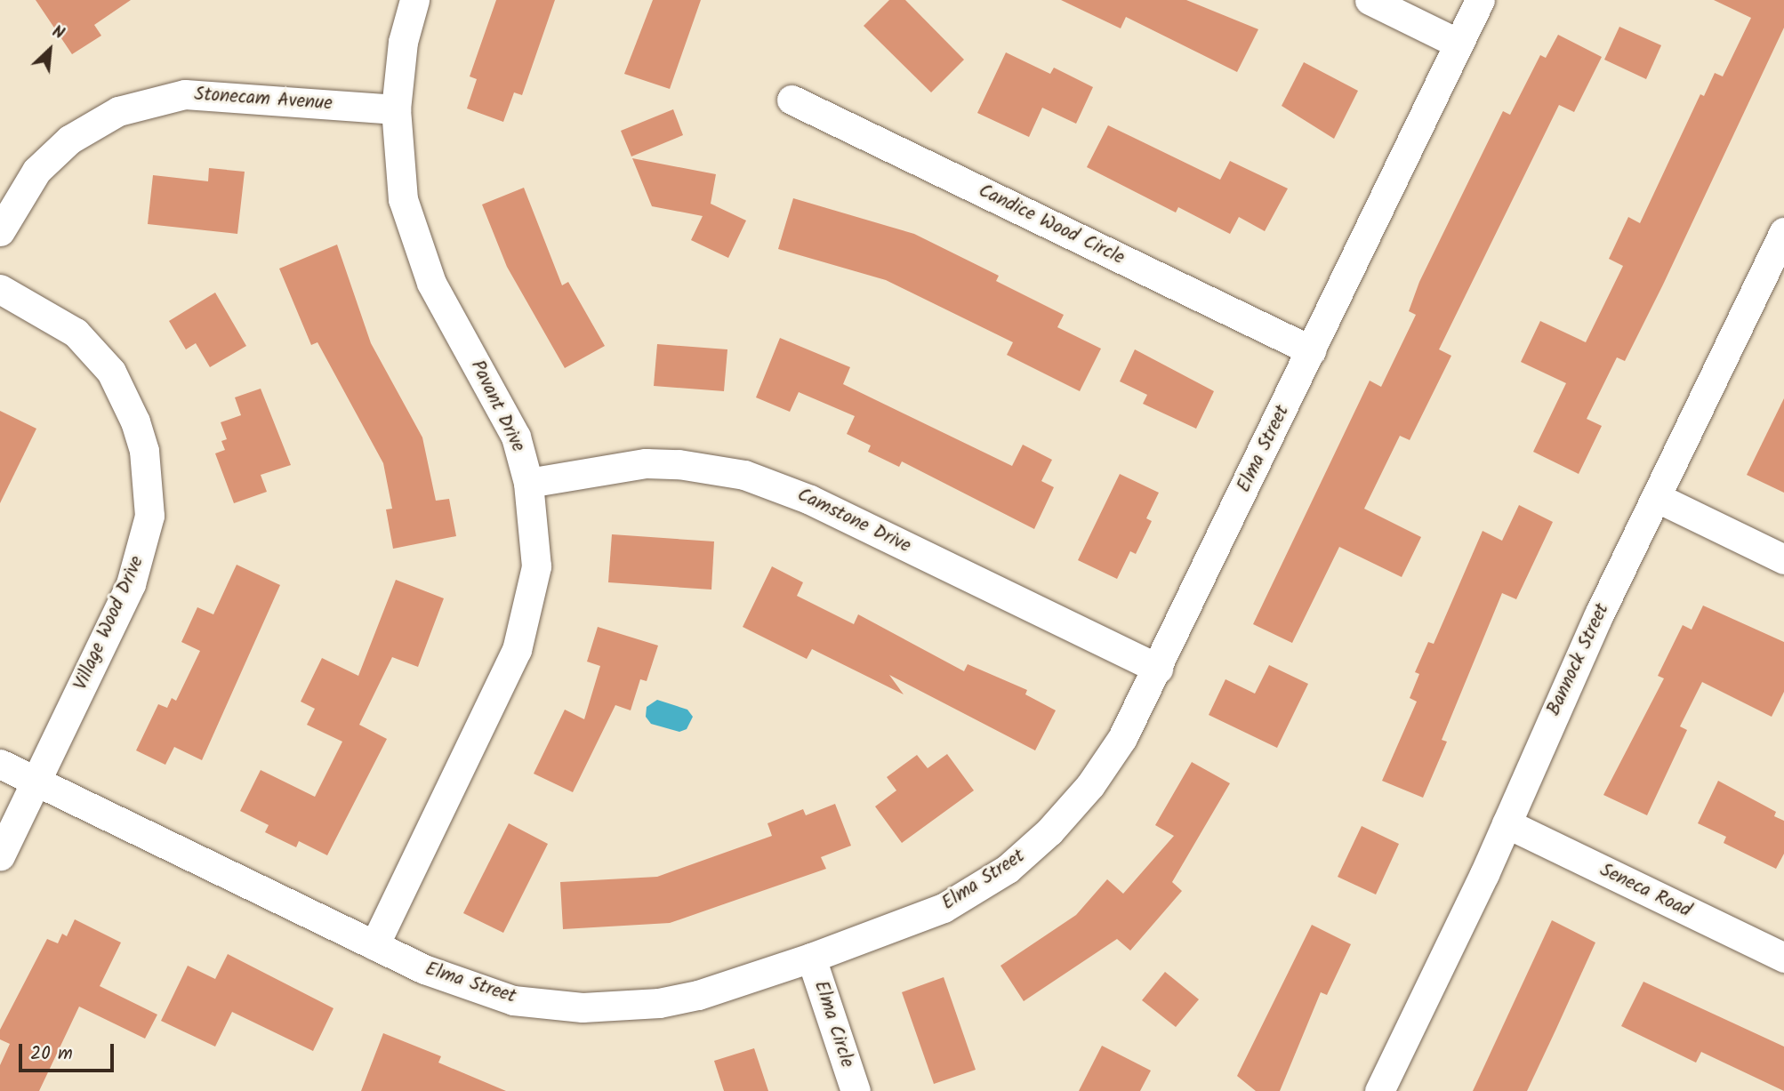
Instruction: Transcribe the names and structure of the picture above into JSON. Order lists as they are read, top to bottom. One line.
{"streets":{"street":["Stonecam Avenue","Candice Wood Circle","Pavant Drive","Elma Street","Camstone Drive","Village Wood Drive","Bannock Street","Seneca Road","Elma Circle"]},"crossings":[["Stonecam Avenue","Pavant Drive"],["Candice Wood Circle","Elma Street"],["Pavant Drive","Elma Street"],["Pavant Drive","Camstone Drive"],["Elma Street","Camstone Drive"],["Elma Street","Village Wood Drive"],["Elma Street","Elma Circle"],["Bannock Street","Seneca Road"]],"scale_bar":"20 m","north":"top right"}
